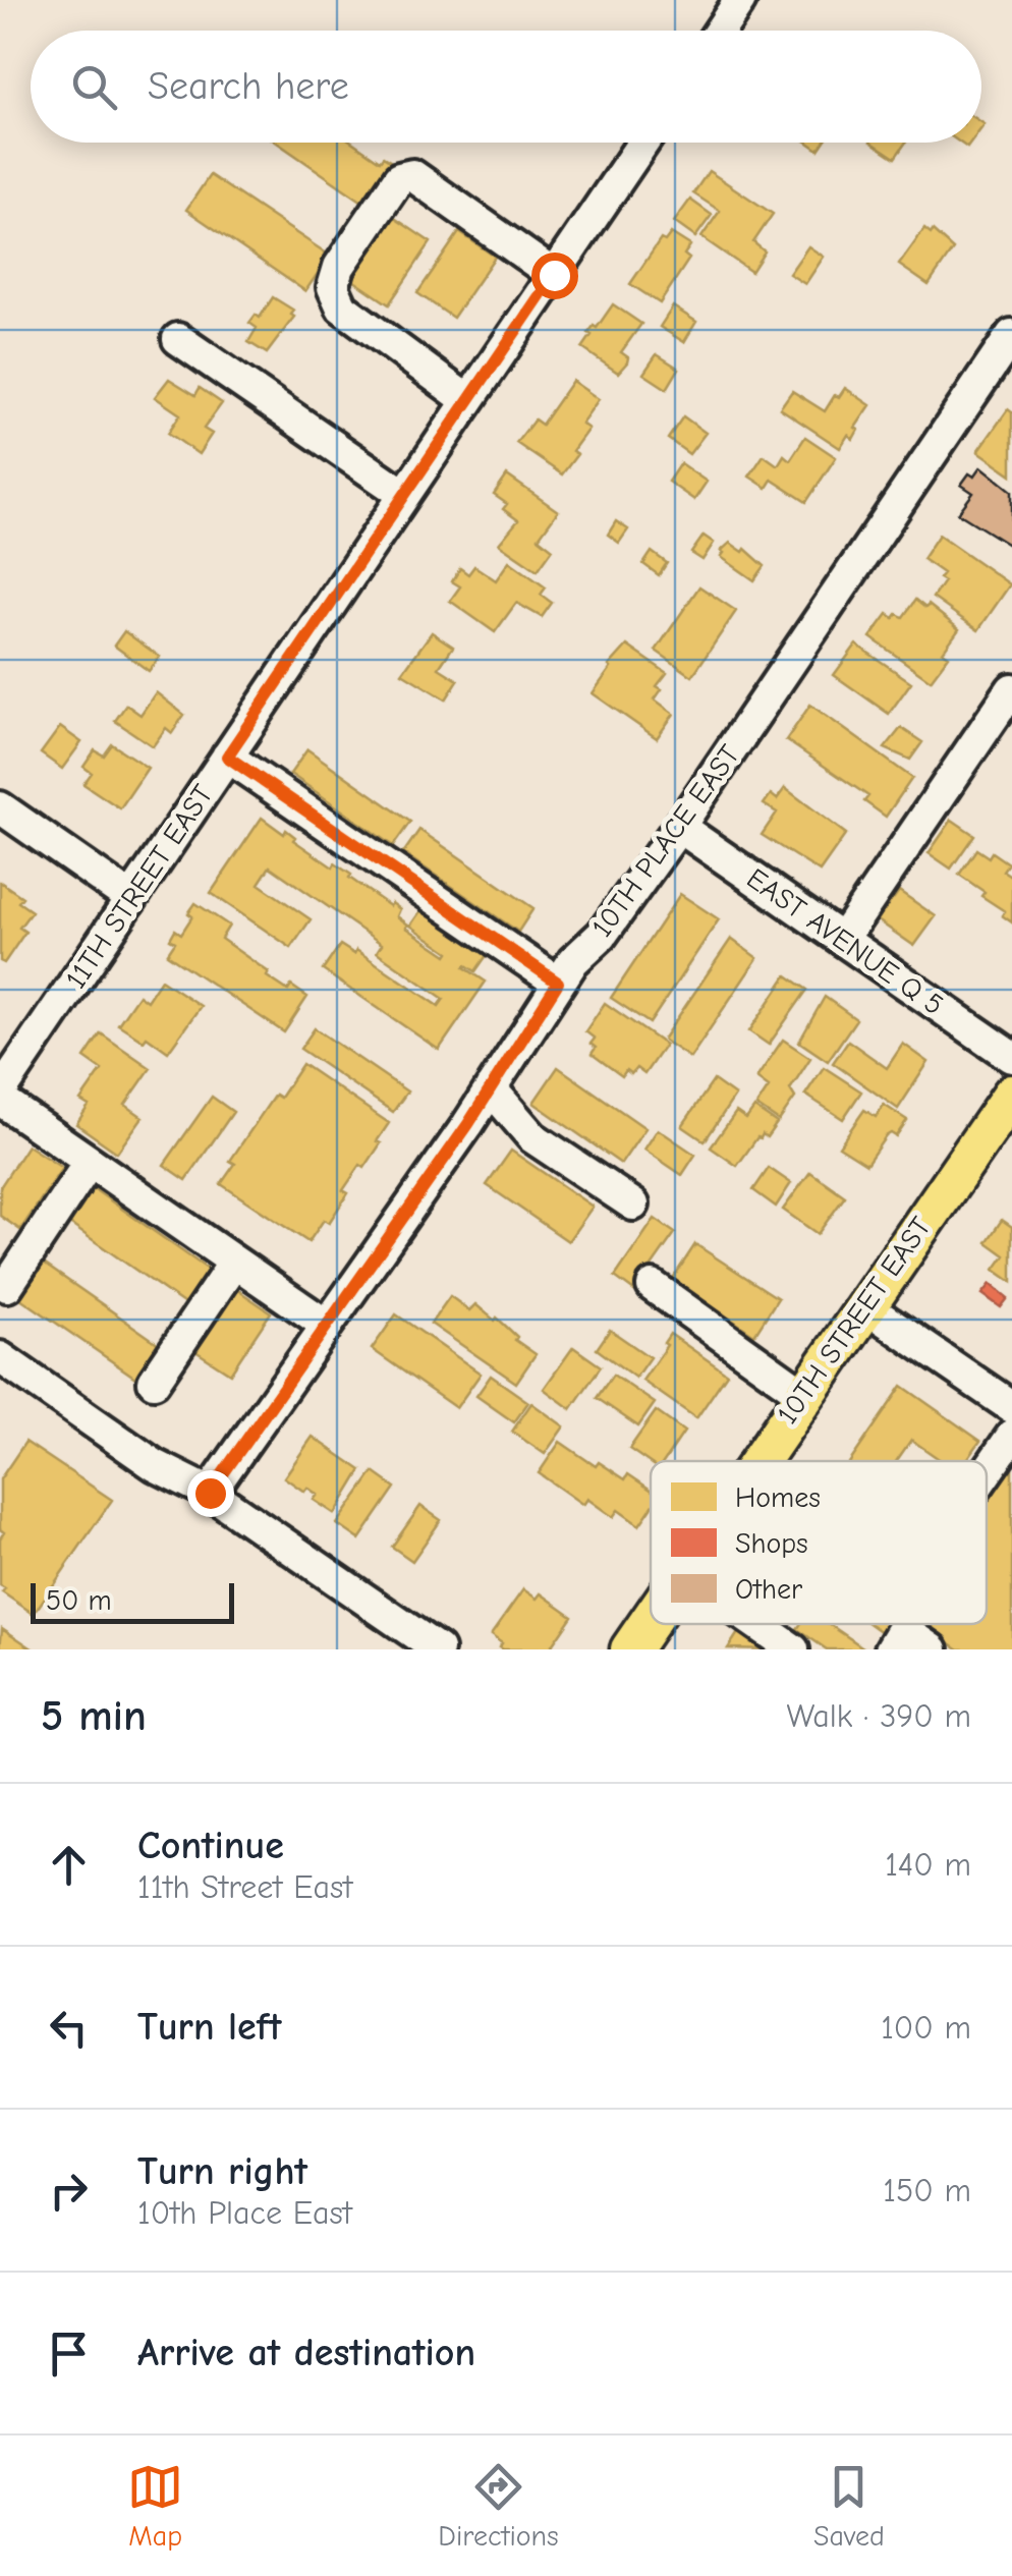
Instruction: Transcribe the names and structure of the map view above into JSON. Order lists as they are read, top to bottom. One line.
{"streets":{"main road":["10TH STREET EAST"],"street":["10TH PLACE EAST","11TH STREET EAST","EAST AVENUE Q 5"]},"crossings":[["10TH PLACE EAST","EAST AVENUE Q 5"]],"legend":["Homes","Shops","Other"],"scale_bar":"50 m","page":{"search":"Search here","scale":"50 m","heading":["5 min","Walk · 390 m"],"list":[["Continue","11th Street East","140 m"],["Turn left","100 m"],["Turn right","10th Place East","150 m"],"Arrive at destination"],"nav":["Map","Directions","Saved"]}}
